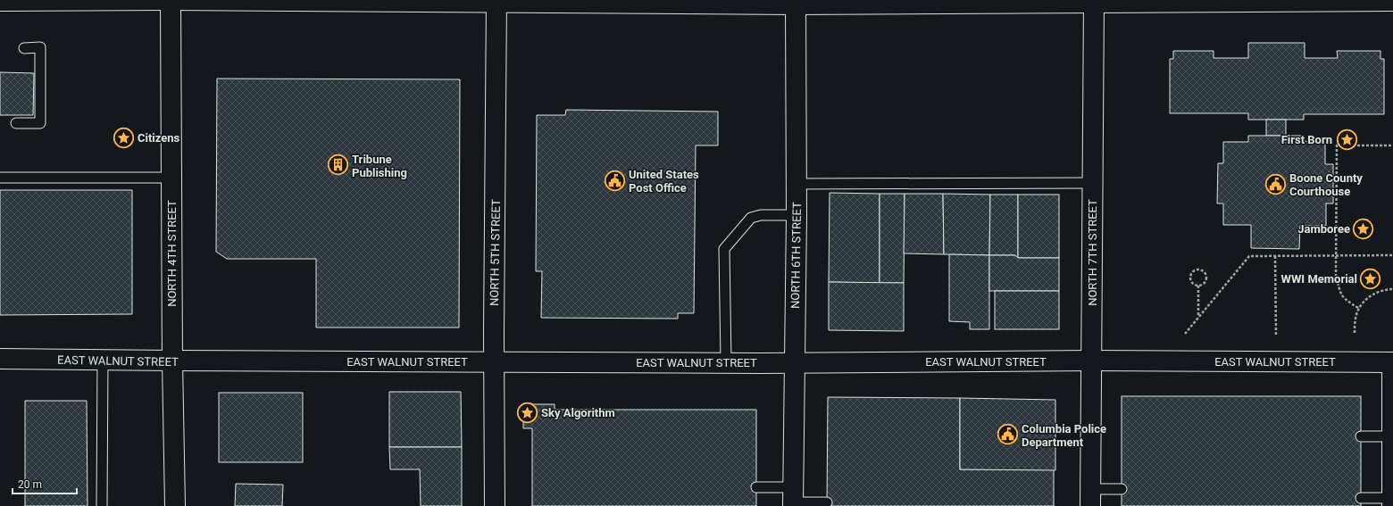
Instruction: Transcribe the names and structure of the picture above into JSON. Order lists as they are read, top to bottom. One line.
{"streets":{"street":["NORTH 5TH STREET","NORTH 7TH STREET","NORTH 4TH STREET","NORTH 6TH STREET","EAST WALNUT STREET"]},"crossings":[["NORTH 5TH STREET","EAST WALNUT STREET"],["NORTH 7TH STREET","EAST WALNUT STREET"],["NORTH 4TH STREET","EAST WALNUT STREET"],["NORTH 6TH STREET","EAST WALNUT STREET"]],"places":{"place":["Citizens","First Born","Jamboree","WWI Memorial","Sky Algorithm"],"building":["Tribune Publishing"],"public building":["United States Post Office","Boone County Courthouse","Columbia Police Department"]},"scale_bar":"20 m"}
